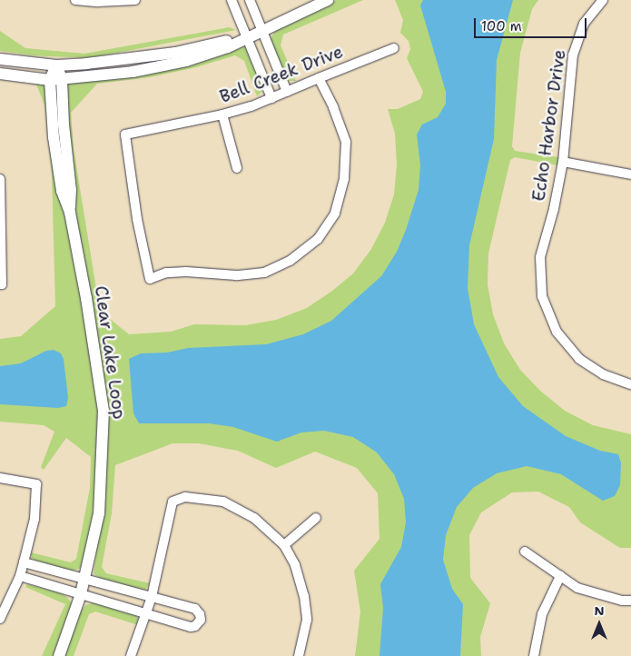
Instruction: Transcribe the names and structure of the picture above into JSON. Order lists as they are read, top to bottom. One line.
{"streets":{"street":["Bell Creek Drive","Echo Harbor Drive","Clear Lake Loop"]},"scale_bar":"100 m","north":"top"}
